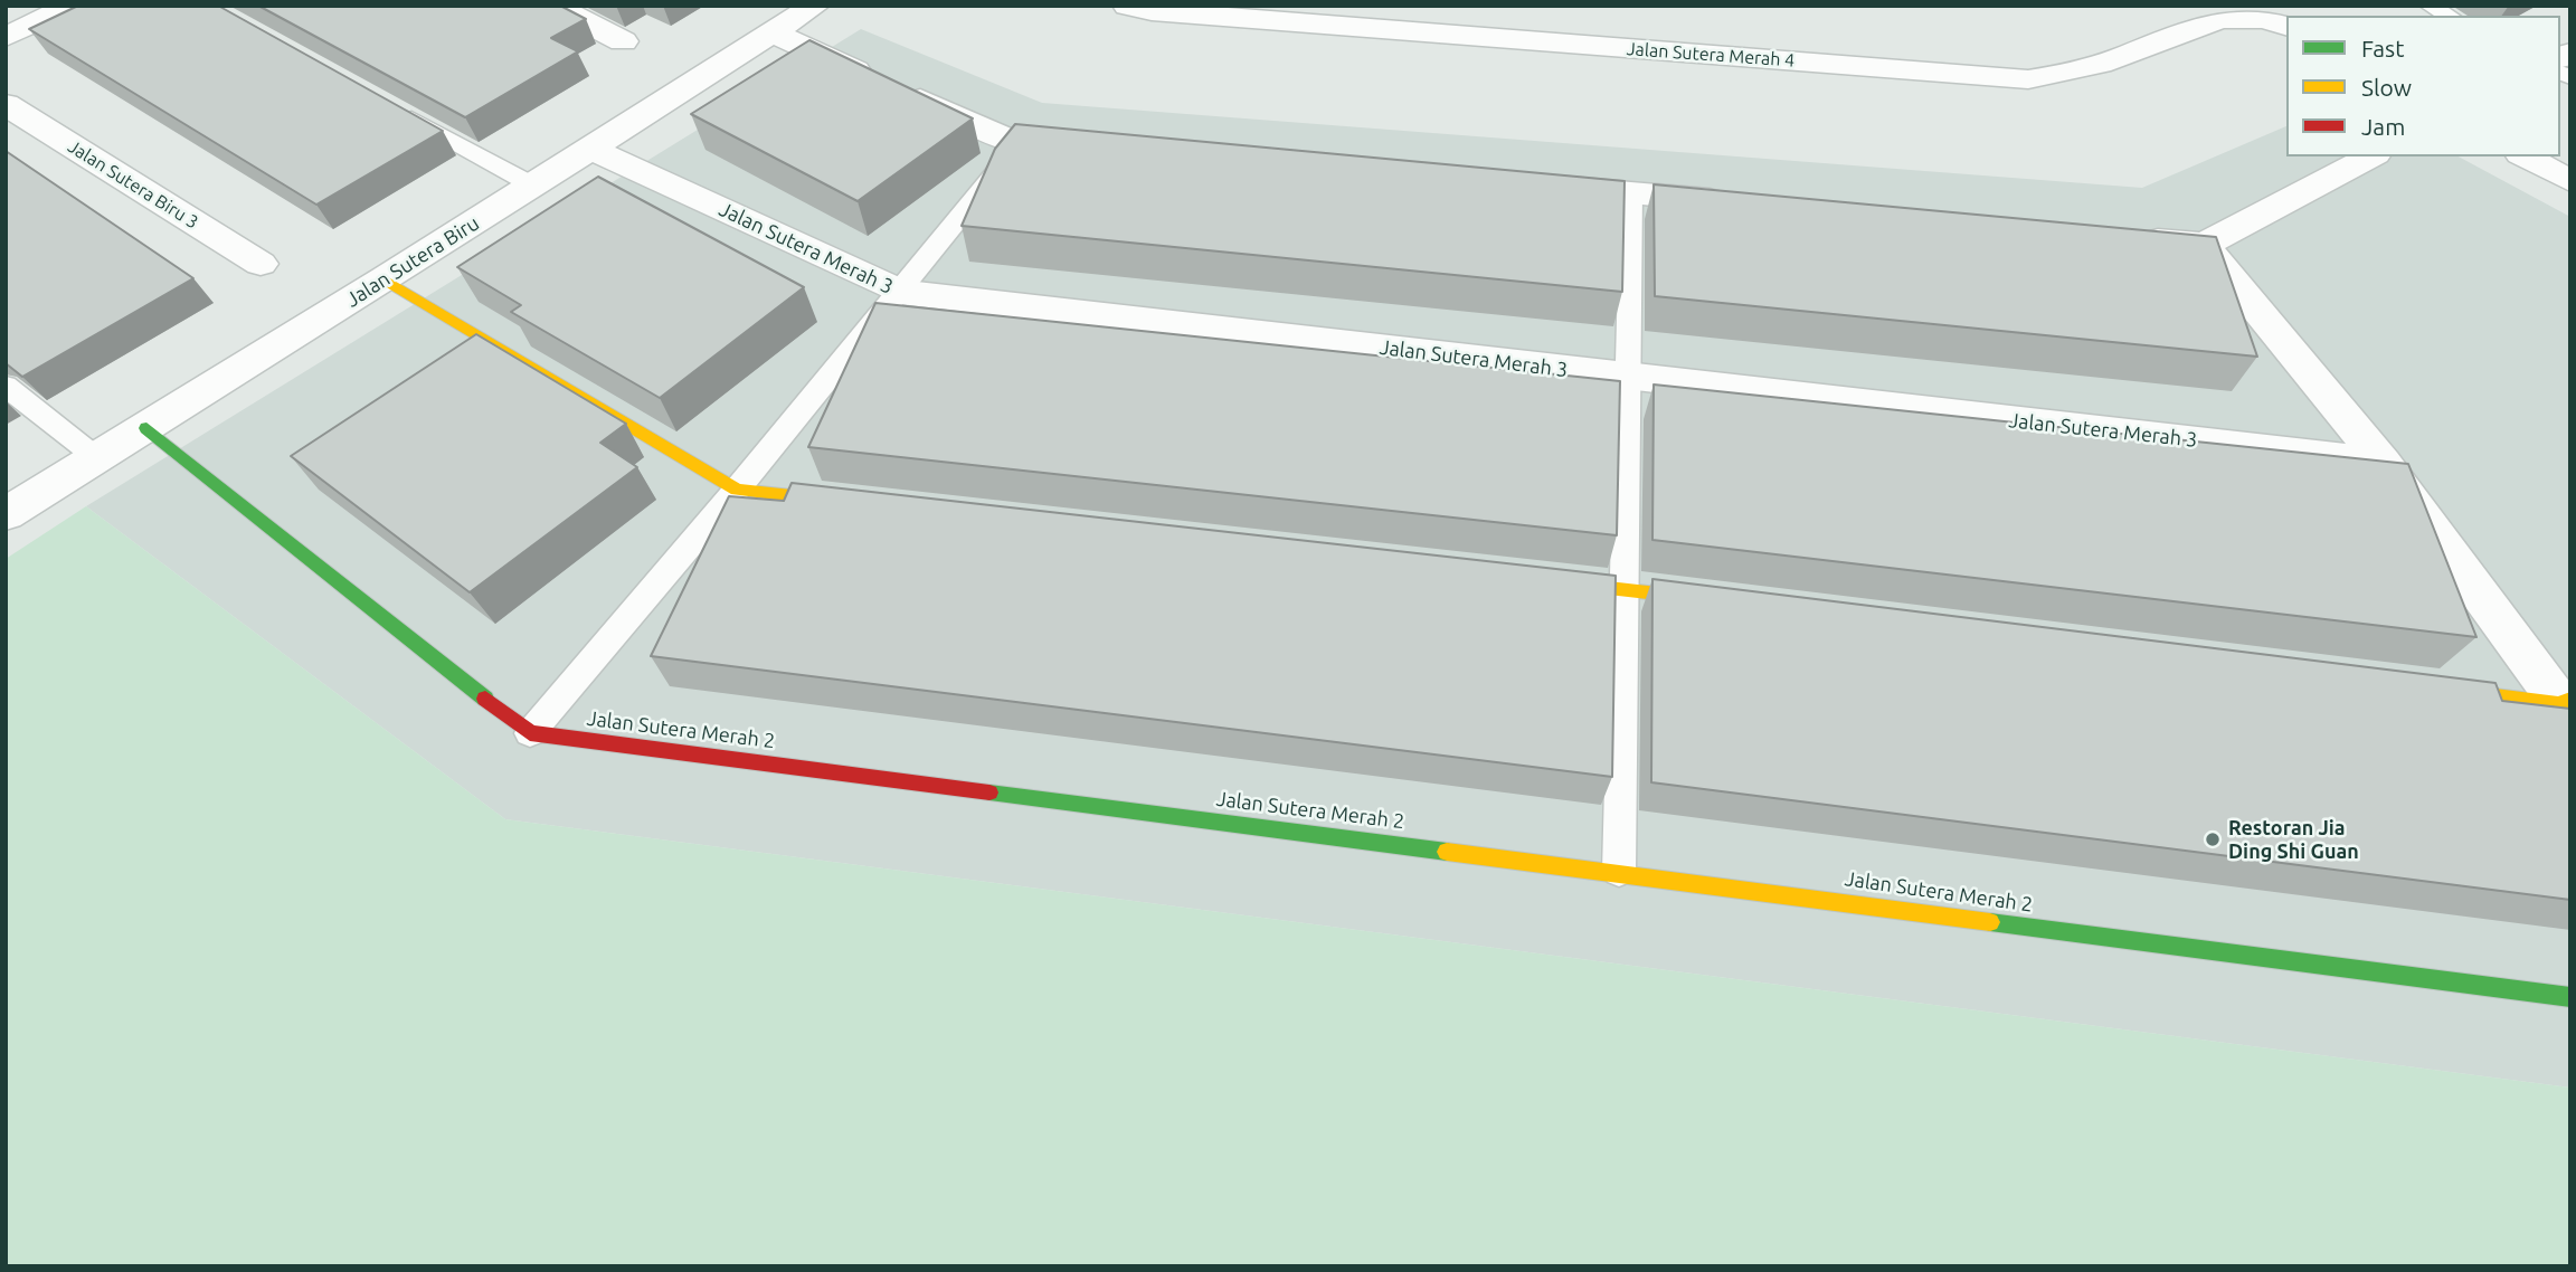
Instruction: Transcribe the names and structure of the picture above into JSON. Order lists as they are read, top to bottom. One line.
{"streets":{"street":["Jalan Sutera Merah 4","Jalan Sutera Biru 3","Jalan Sutera Merah 3","Jalan Sutera Biru","Jalan Sutera Merah 2"]},"crossings":[["Jalan Sutera Merah 3","Jalan Sutera Biru"]],"places":["Restoran Jia Ding Shi Guan"],"legend":["Fast","Slow","Jam"]}
